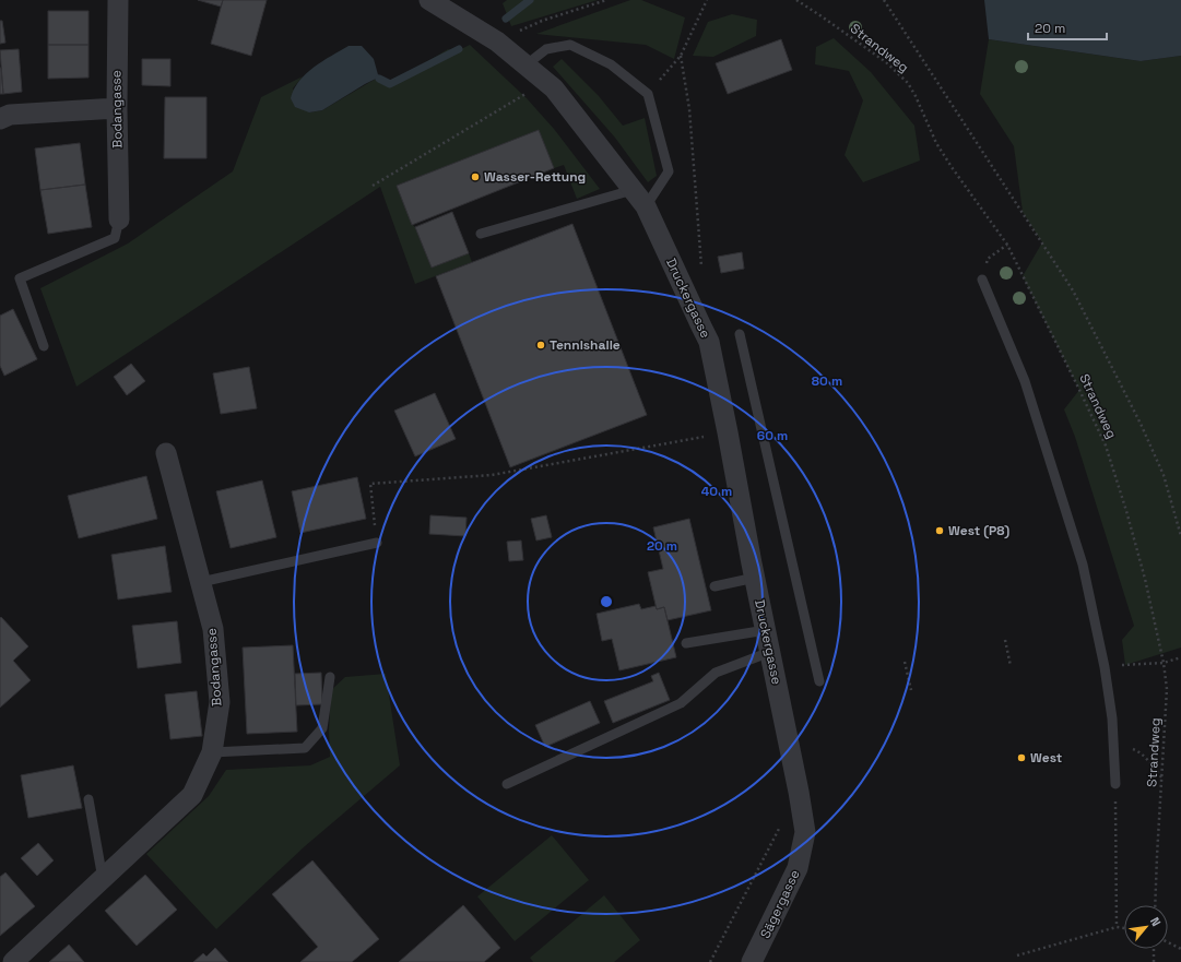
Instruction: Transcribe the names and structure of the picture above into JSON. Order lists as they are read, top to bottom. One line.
{"streets":{"street":["Bodangasse","Druckergasse","Sägergasse"],"path":["Strandweg"]},"crossings":[["Druckergasse","Sägergasse"]],"places":["Wasser-Rettung","Tennishalle","West (P8)","West"],"scale_bar":"20 m","north":"top right","rings":["80 m","60 m","40 m","20 m"]}
